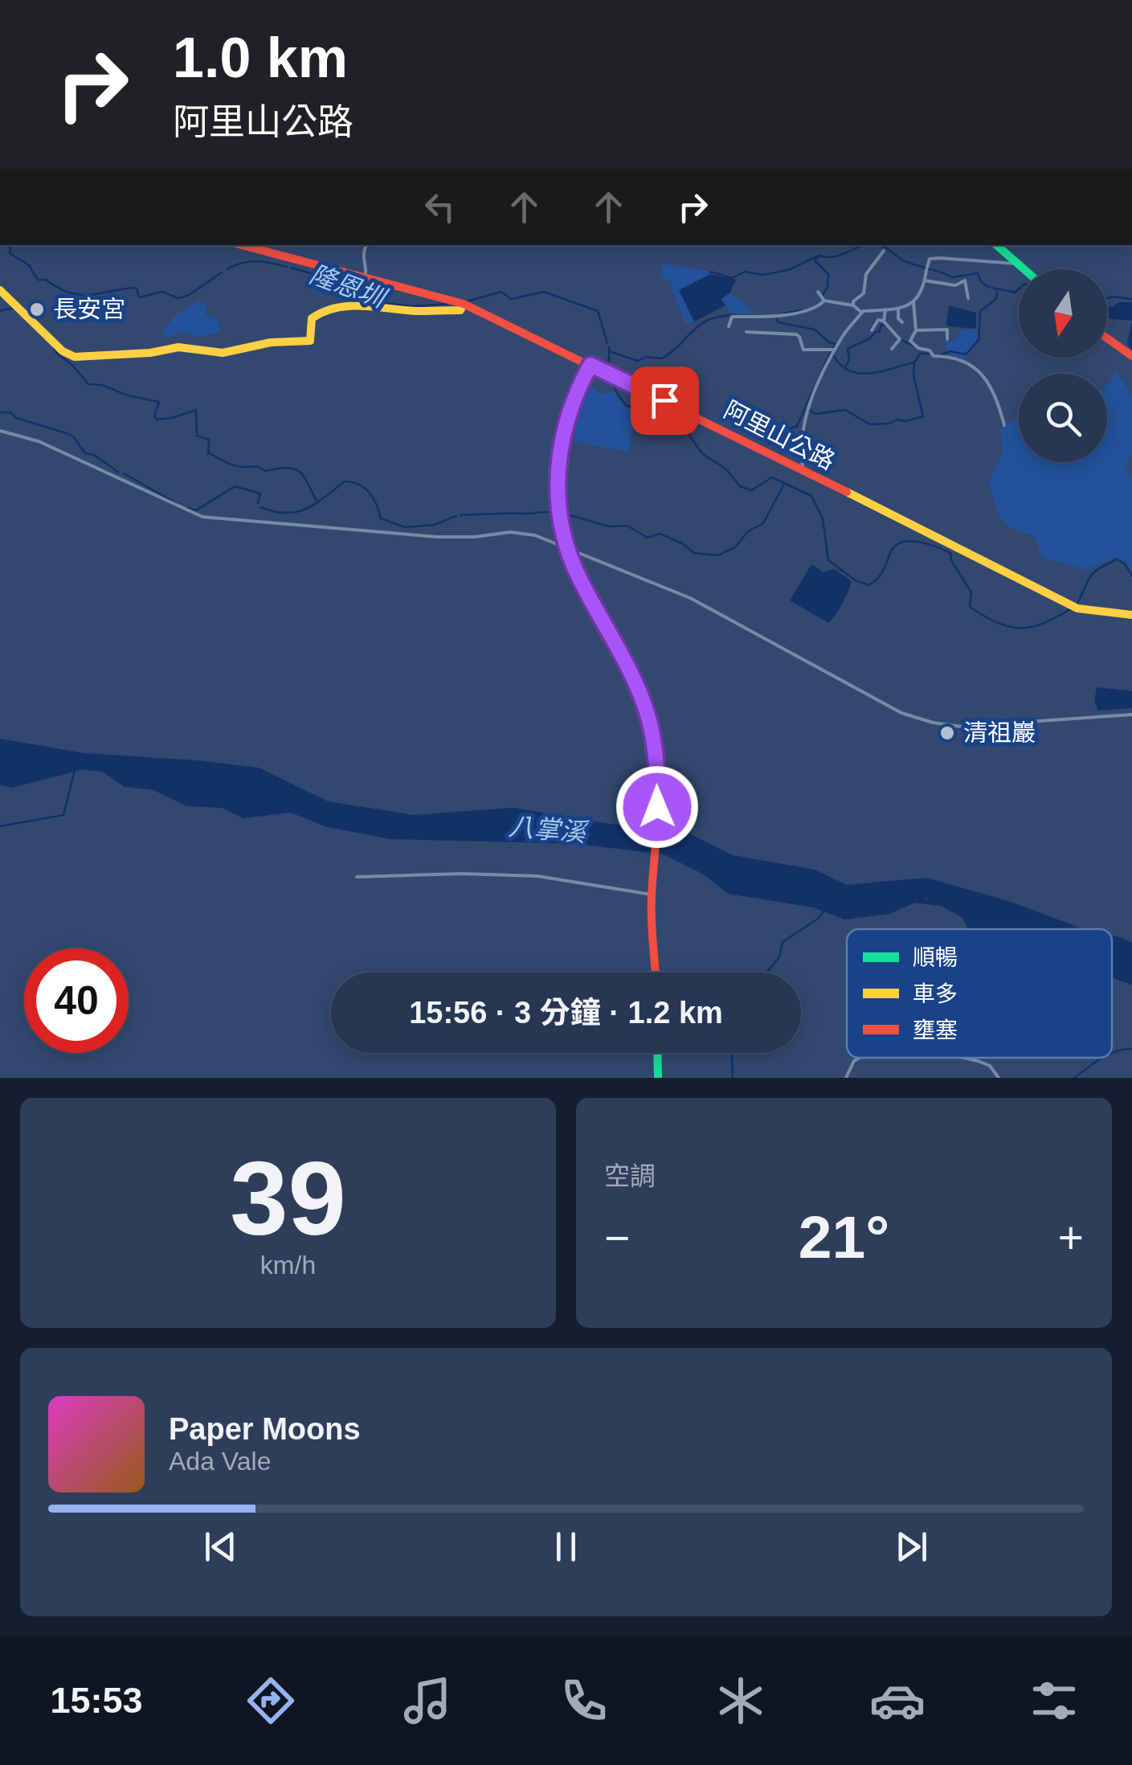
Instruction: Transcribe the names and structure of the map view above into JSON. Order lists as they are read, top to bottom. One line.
{"streets":{"street":["阿里山公路"]},"water":["隆恩圳","八掌溪"],"places":["長安宮","清祖巖"],"legend":["順暢","車多","壅塞"],"north":"bottom","page":{"turn":["1.0 km","阿里山公路"],"limit":"40","trip":"15:56 · 3 分鐘 · 1.2 km","tile":[["39","km/h"],"空調"],"heat":["−","21°","+"],"song":["Paper Moons","Ada Vale"],"tabs":"15:53"}}
